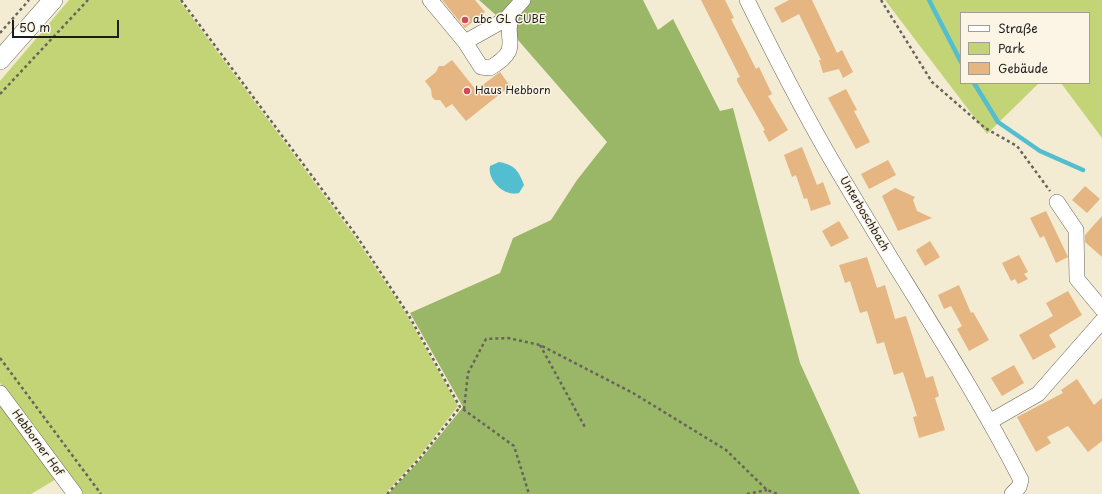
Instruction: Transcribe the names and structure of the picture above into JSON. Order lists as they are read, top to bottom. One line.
{"streets":{"street":["Unterboschbach","Hebborner Hof"]},"places":["abc GL CUBE","Haus Hebborn"],"legend":["Straße","Park","Gebäude"],"scale_bar":"50 m"}
